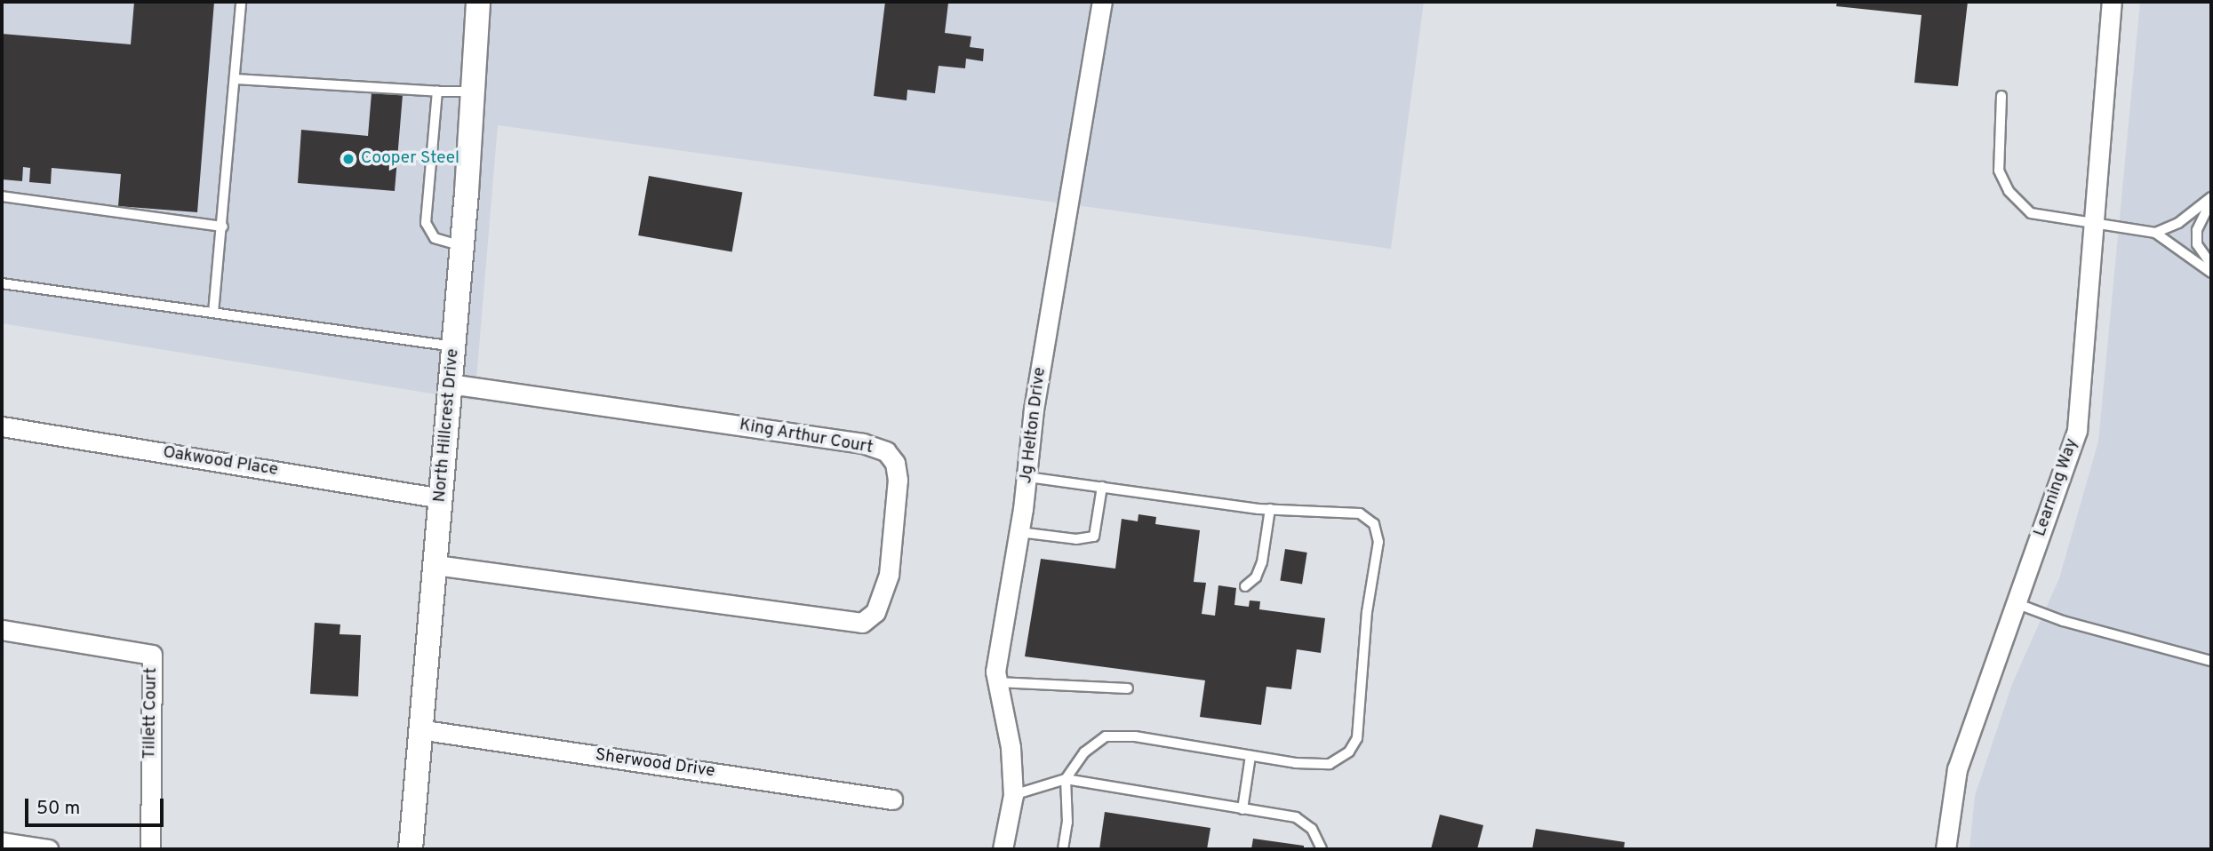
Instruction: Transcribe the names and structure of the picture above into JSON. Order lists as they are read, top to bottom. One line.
{"streets":{"street":["North Hillcrest Drive","Jg Helton Drive","King Arthur Court","Oakwood Place","Learning Way","Tillett Court","Sherwood Drive"]},"crossings":[["North Hillcrest Drive","King Arthur Court"],["North Hillcrest Drive","Oakwood Place"],["North Hillcrest Drive","Sherwood Drive"]],"places":["Cooper Steel"],"scale_bar":"50 m"}
